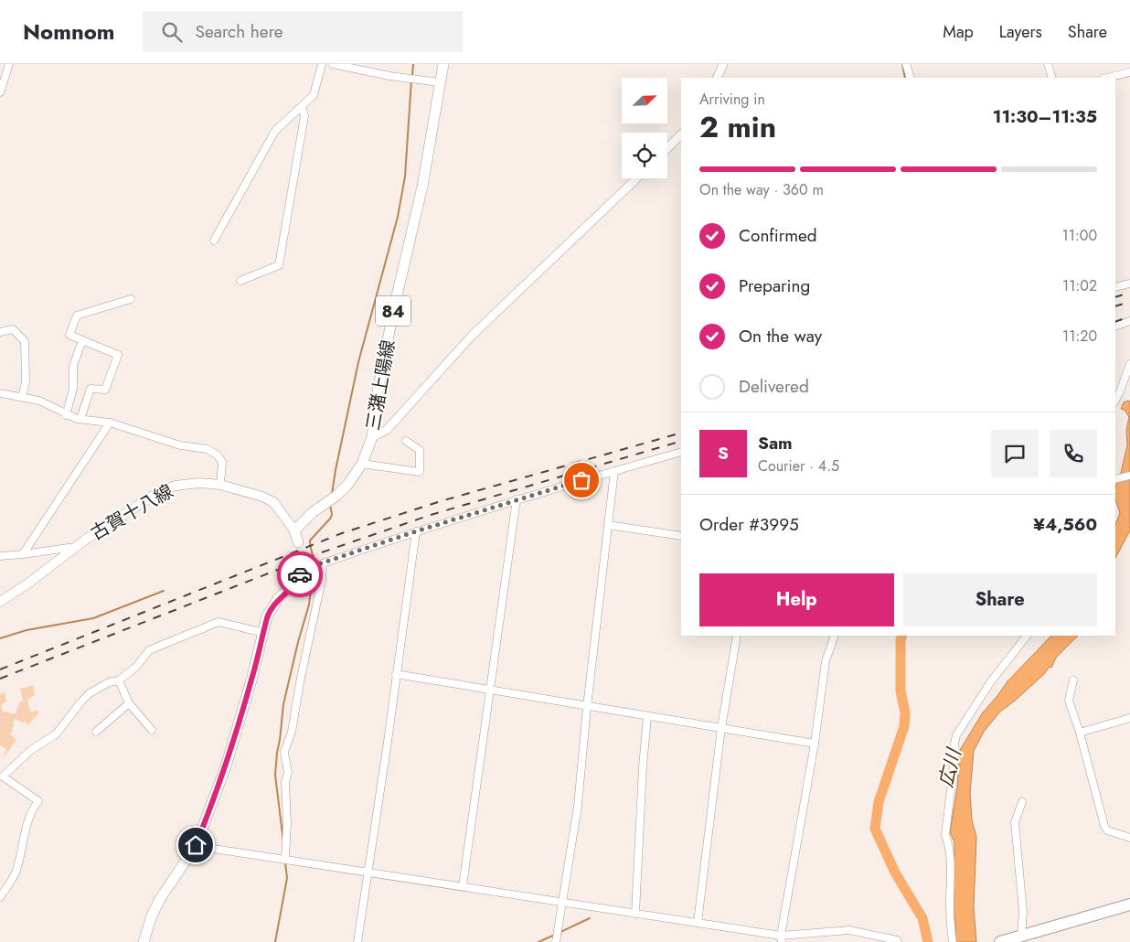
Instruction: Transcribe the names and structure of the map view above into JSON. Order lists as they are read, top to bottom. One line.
{"streets":{"main road":["84","三潴上陽線","古賀十八線"]},"crossings":[["三潴上陽線","古賀十八線"]],"water":["広川"],"north":"top right","page":{"header":"Nomnom","search":"Search here","nav":["Map","Layers","Share"],"heading":["2 min","Arriving in","11:30–11:35"],"panel":["Sam","Courier · 4.5","Order #3995","¥4,560"],"bar":"On the way · 360 m","list":[["Confirmed","11:00"],["Preparing","11:02"],["On the way","11:20"],"Delivered"],"round":"S","buttons":["Help","Share"]}}
